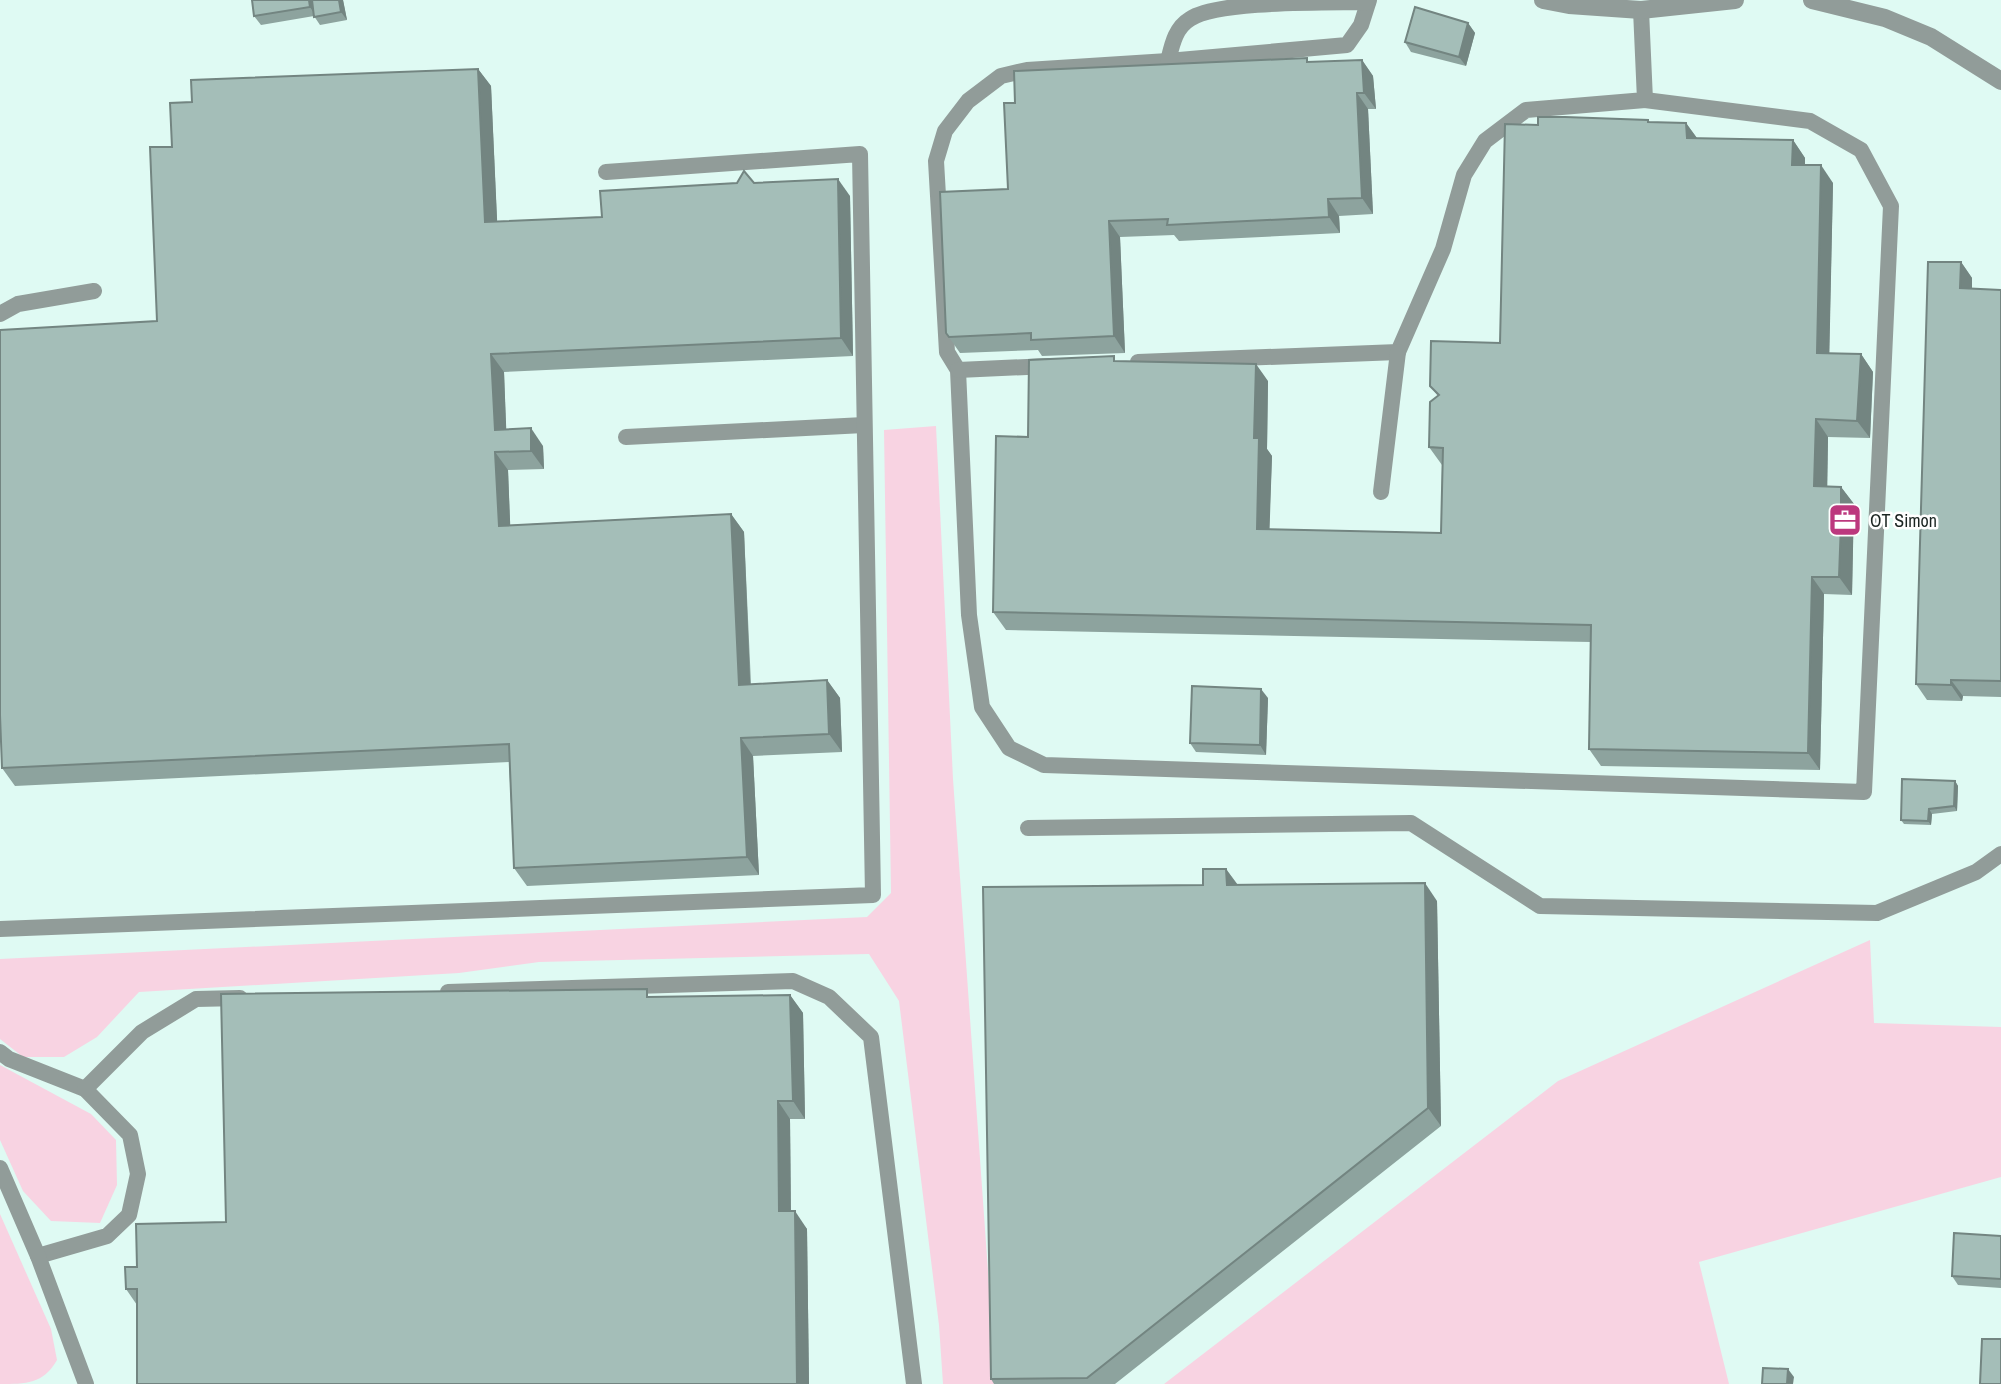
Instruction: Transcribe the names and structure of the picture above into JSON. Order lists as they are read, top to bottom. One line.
{"places":{"office":["OT Simon"]}}
